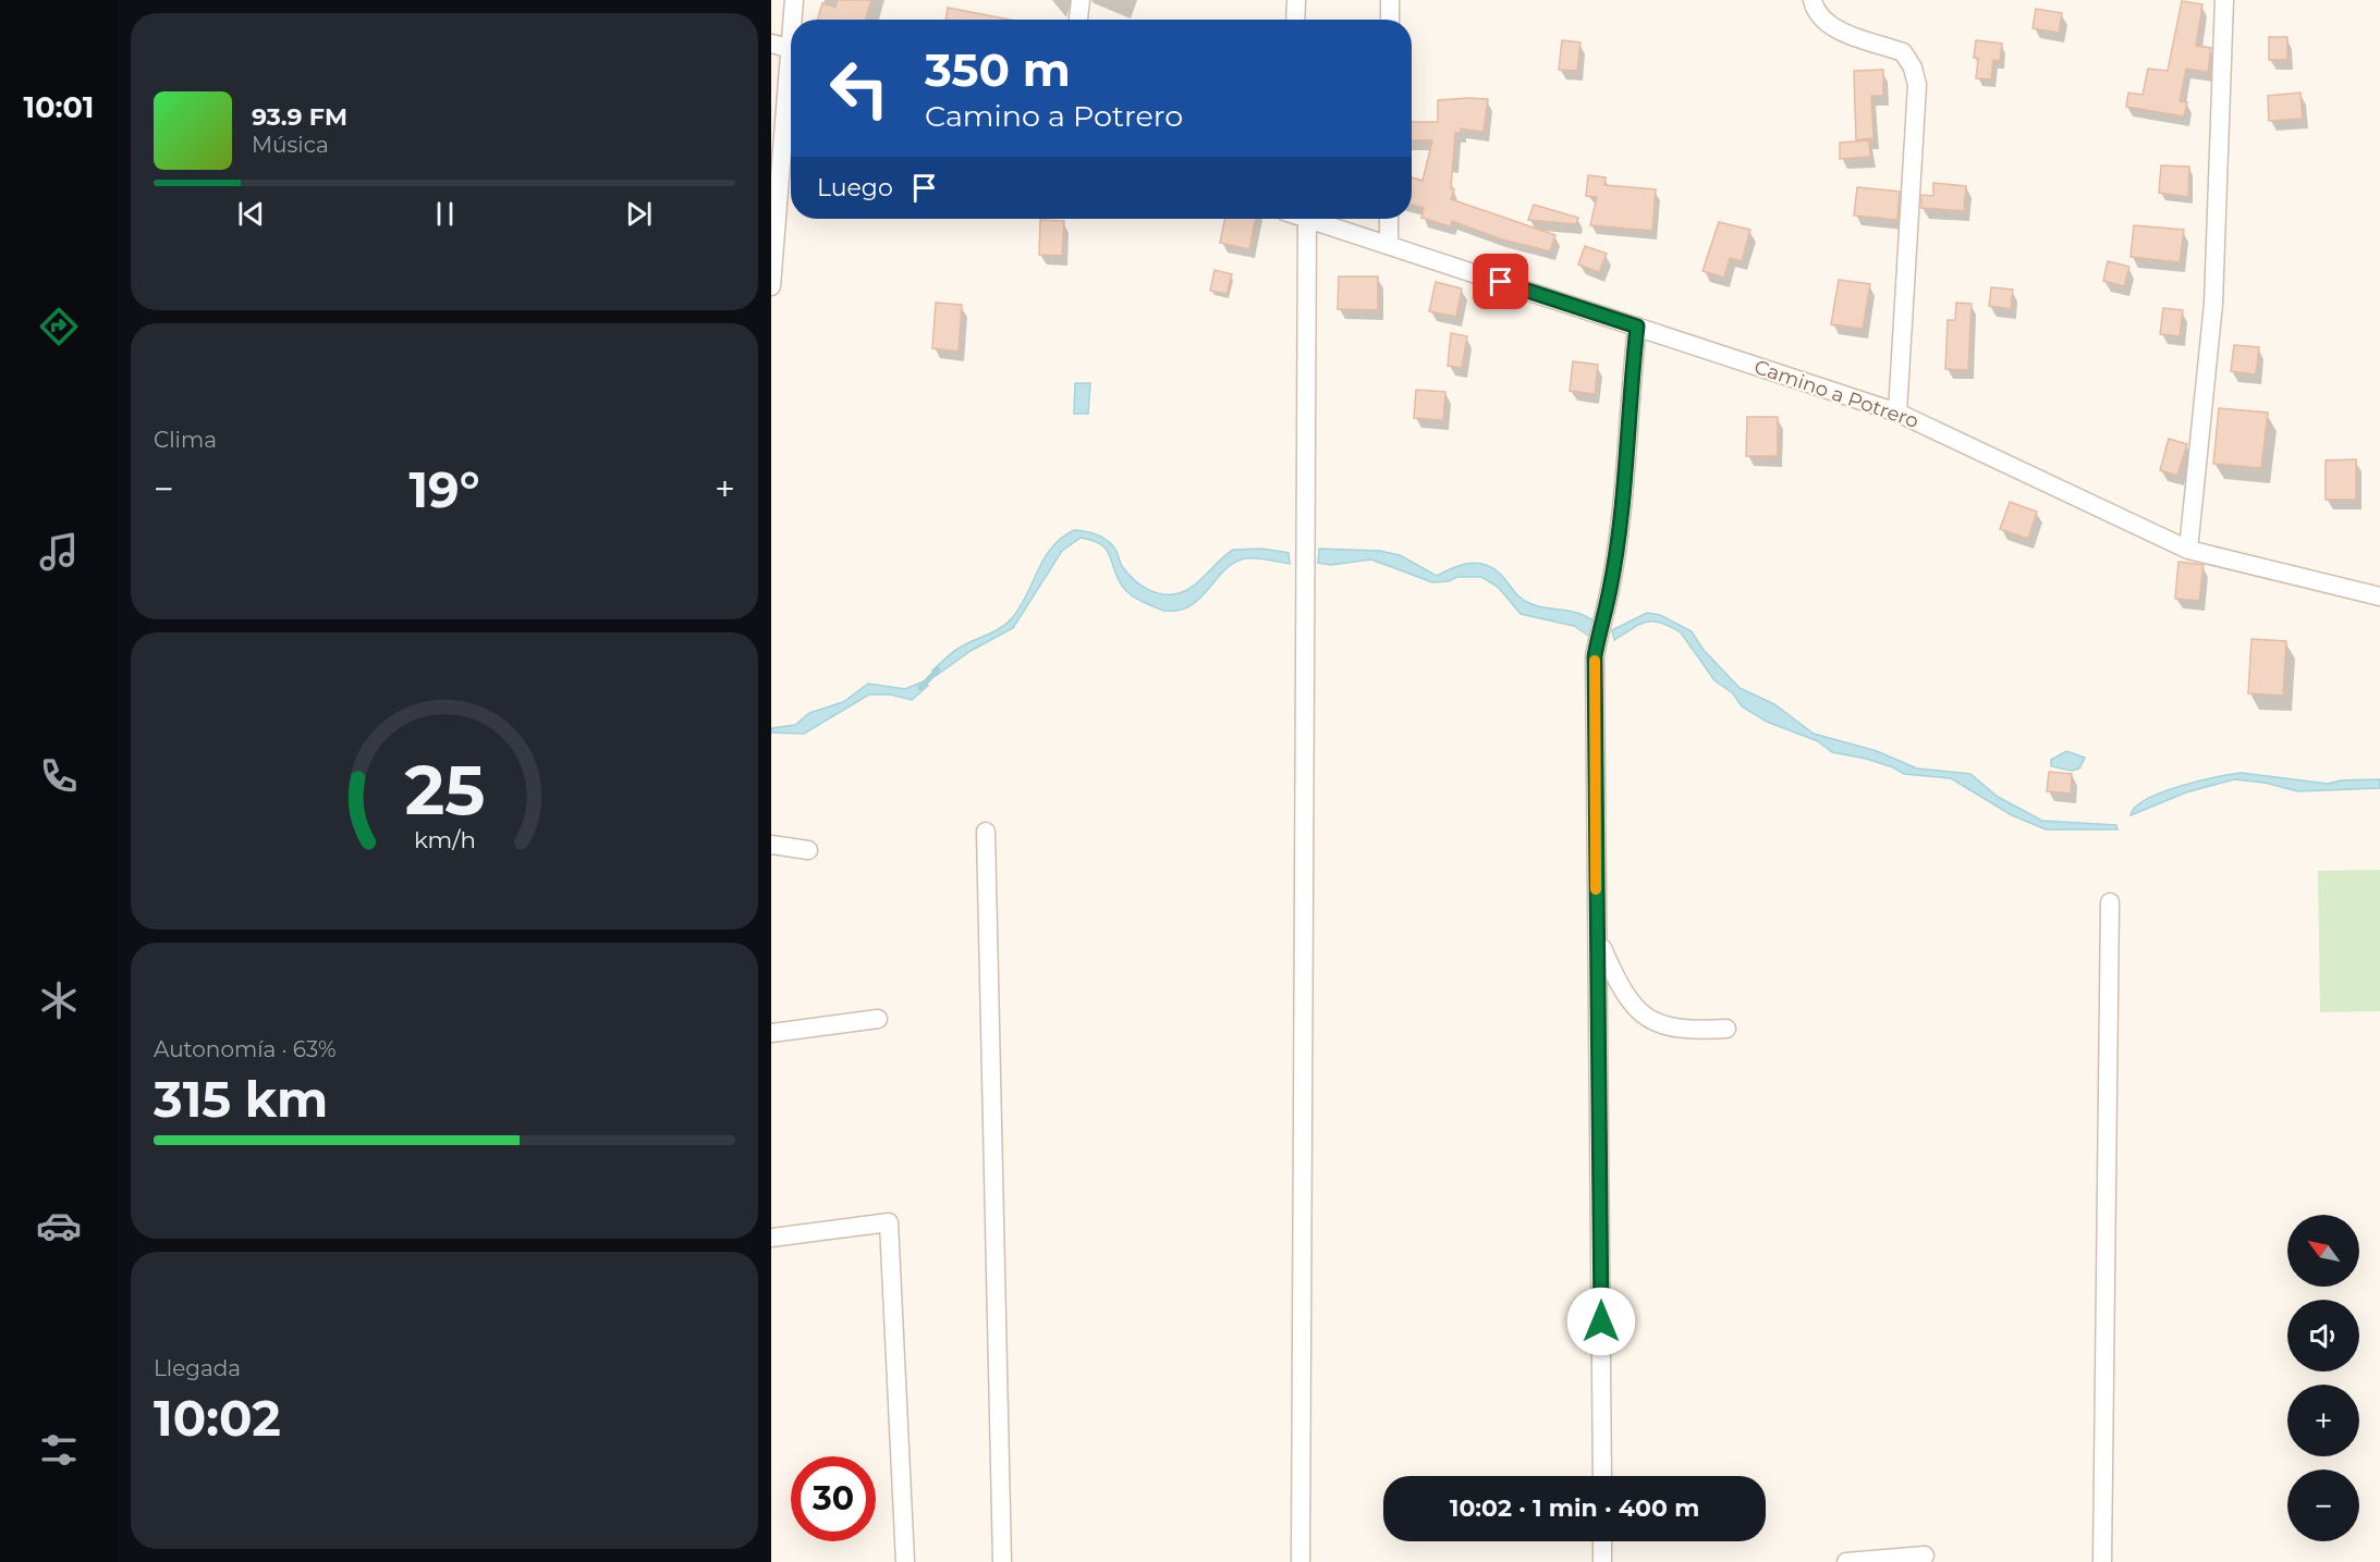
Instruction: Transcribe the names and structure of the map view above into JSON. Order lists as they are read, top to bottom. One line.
{"streets":{"street":["Camino a Potrero"]},"north":"top left","page":{"tabs":"10:01","turn":["350 m","Camino a Potrero"],"song":["93.9 FM","Música"],"then":"Luego","tile":["Clima",["Autonomía · 63%","315 km"],["Llegada","10:02"]],"heat":["−","19°","+"],"map_buttons":["+","−"],"limit":"30","trip":"10:02 · 1 min · 400 m","gauge":["25","km/h"]}}
